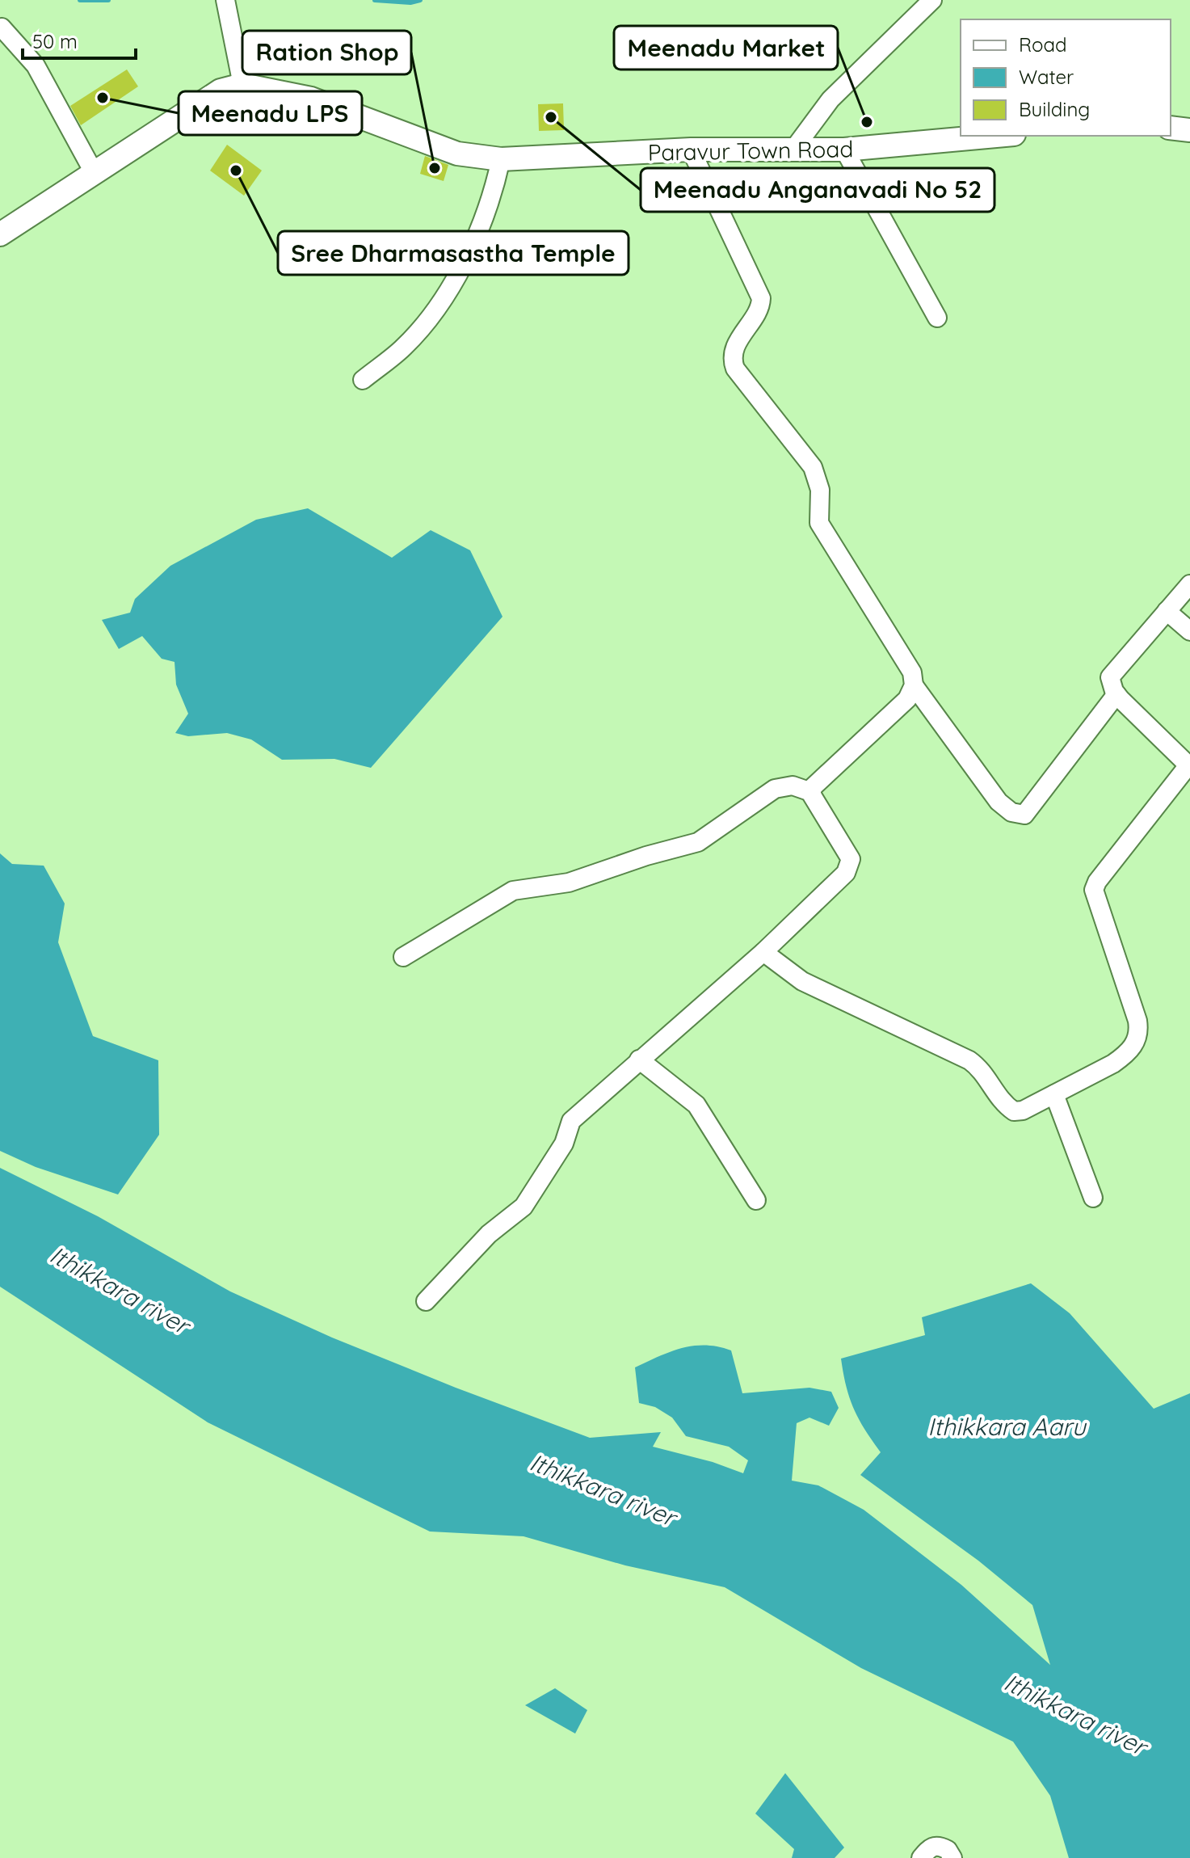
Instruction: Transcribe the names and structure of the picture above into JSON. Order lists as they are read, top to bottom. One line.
{"streets":{"main road":["Paravur Town Road"]},"water":["Ithikkara river","Ithikkara Aaru"],"places":["Meenadu LPS","Meenadu Anganavadi No 52","Meenadu Market","Ration Shop","Sree Dharmasastha Temple"],"legend":["Road","Water","Building"],"scale_bar":"50 m"}
